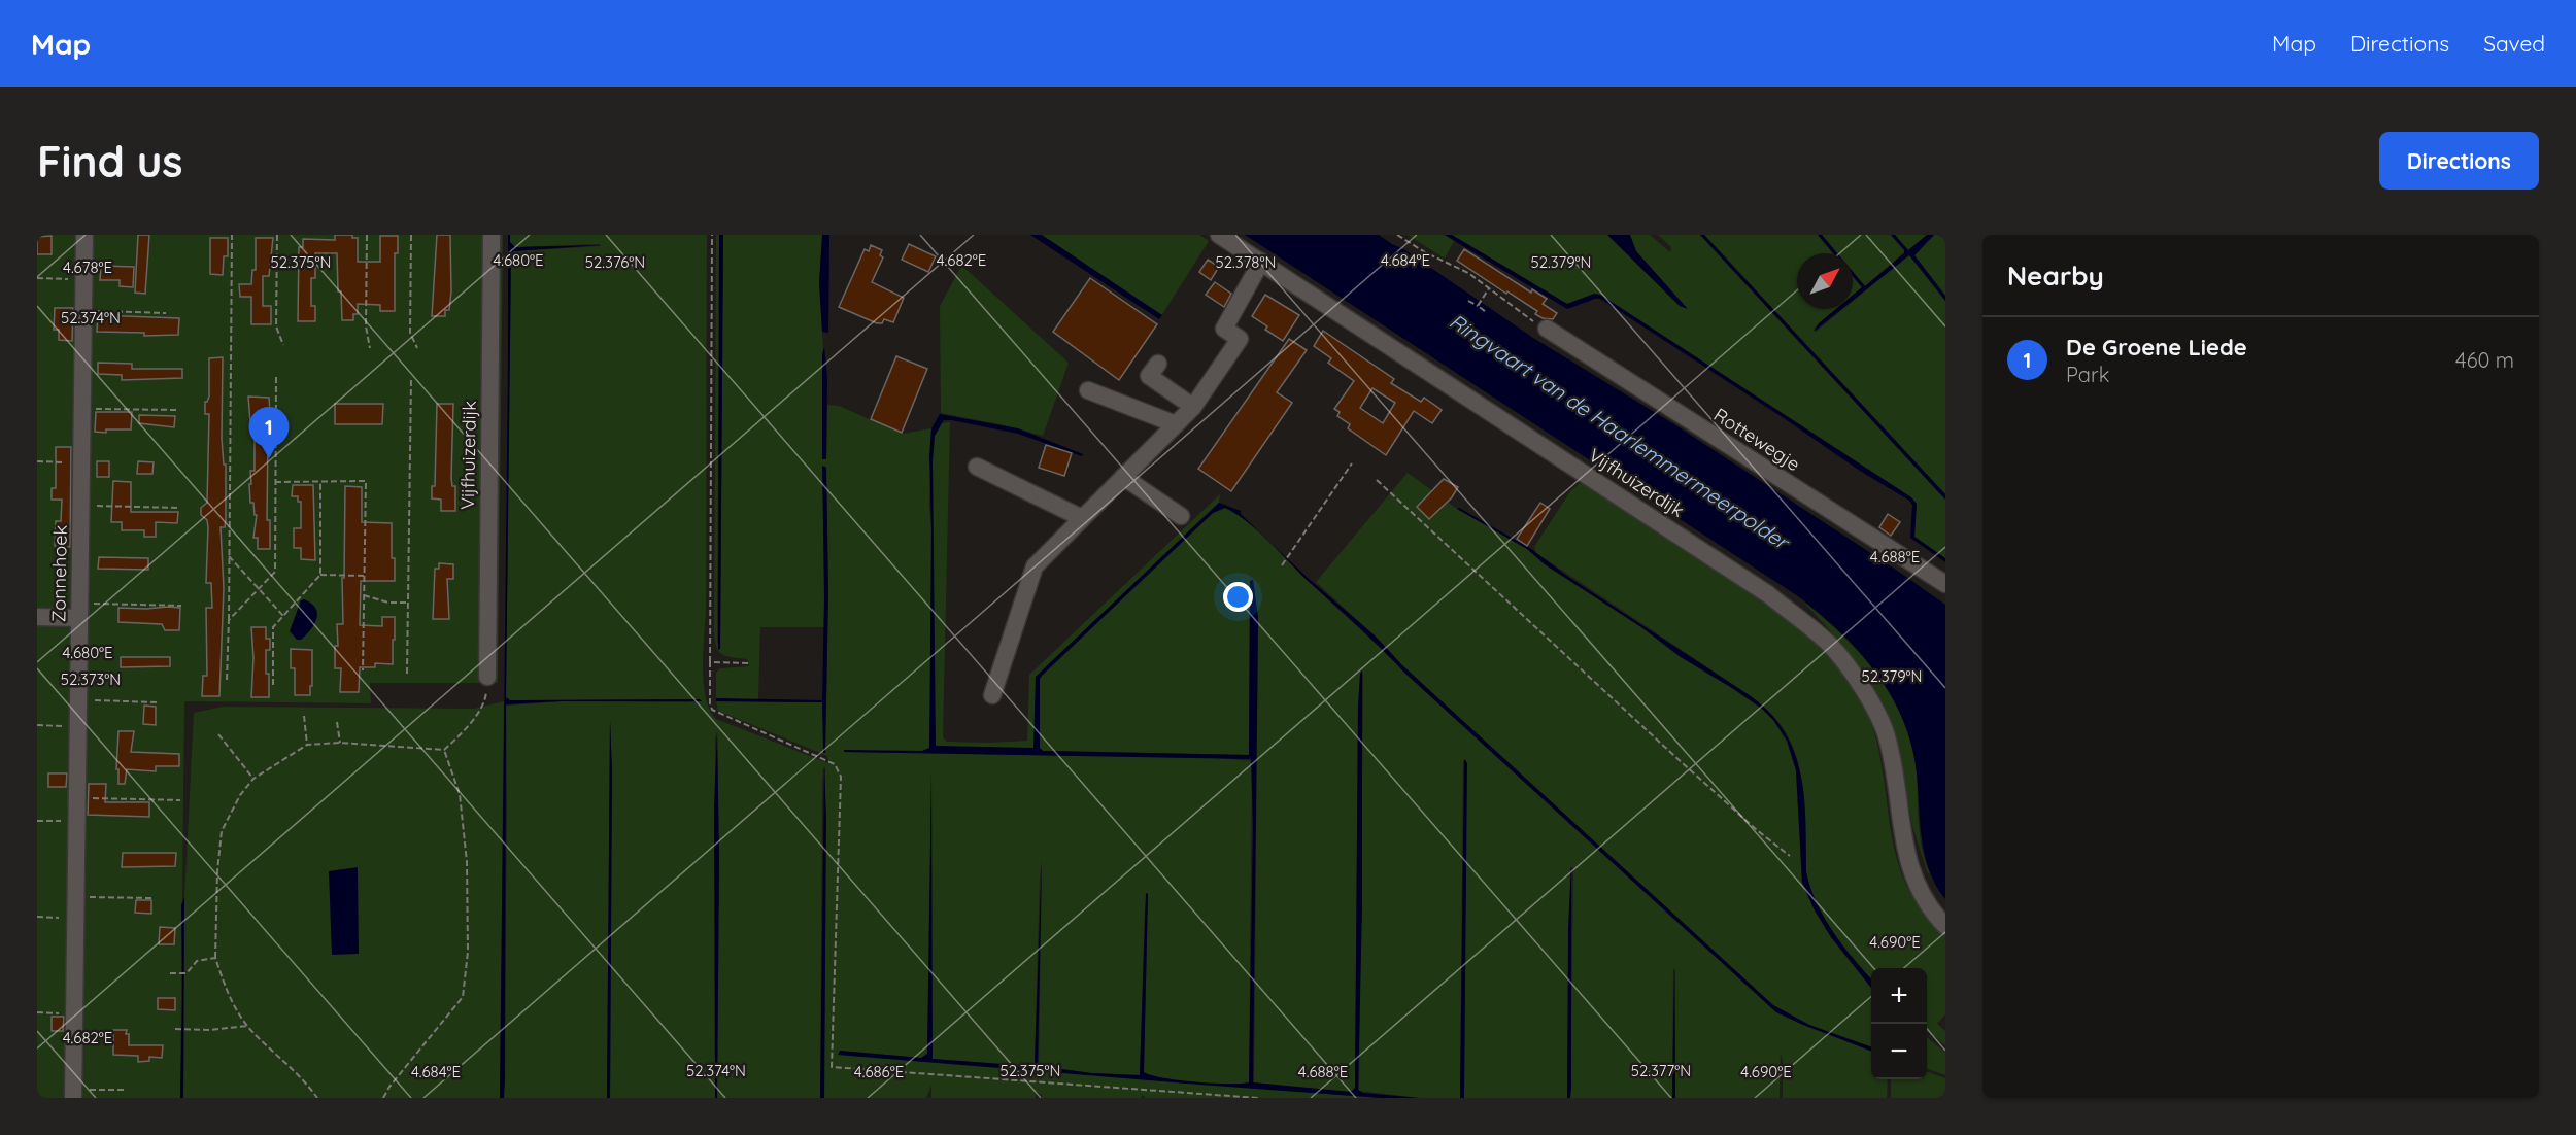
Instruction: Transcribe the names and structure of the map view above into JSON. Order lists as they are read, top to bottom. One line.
{"streets":{"street":["Rottewegje","Vijfhuizerdijk","Zonnehoek"]},"water":["Ringvaart van de Haarlemmermeerpolder"],"north":"top right","page":{"header":"Map","nav":["Map","Directions","Saved"],"buttons":"Directions","title":"Find us","heading":"Nearby","list":[{"mark":"1","name":"De Groene Liede","note":"Park","value":"460 m"}],"pins":"1","map_buttons":["+","−"]},"coordinates":["4.680°E","4.682°E","4.684°E","52.375°N","52.376°N","52.378°N","52.379°N","4.678°E","52.374°N","4.688°E","52.373°N","4.690°E","52.377°N","4.686°E"]}
